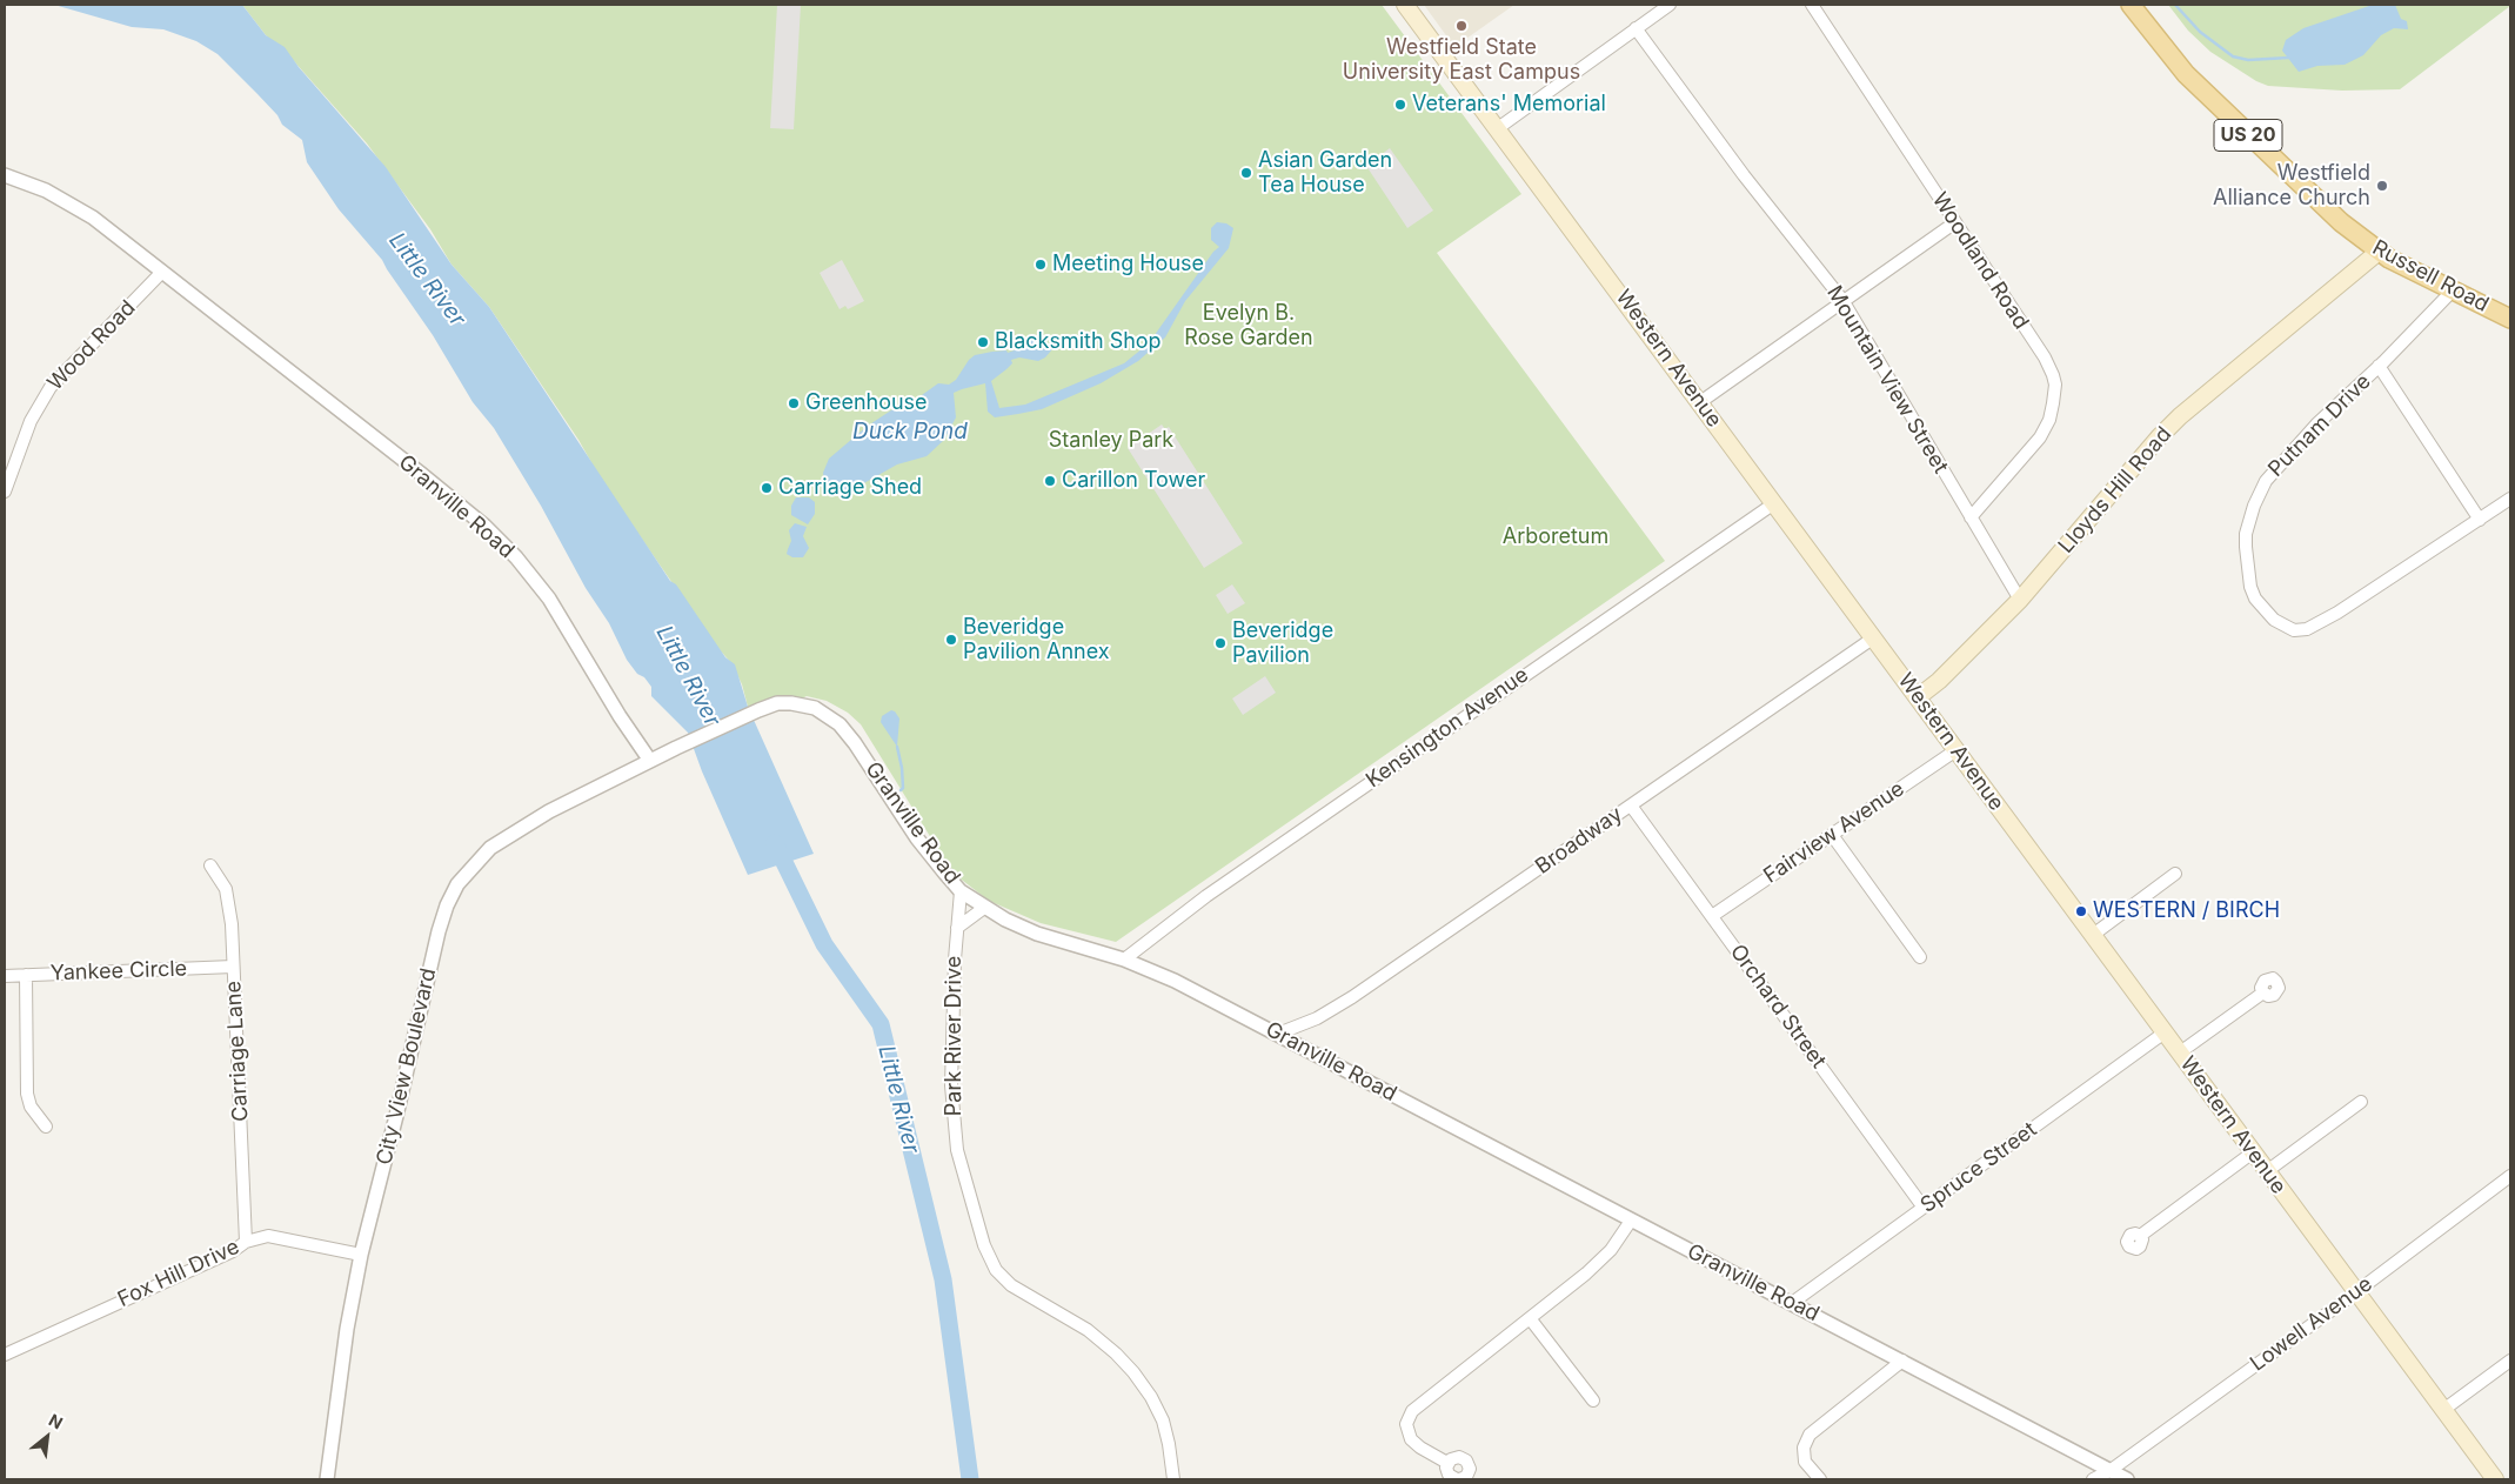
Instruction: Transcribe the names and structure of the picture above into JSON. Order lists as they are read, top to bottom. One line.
{"streets":{"main road":["US 20","Russell Road","Western Avenue","Lloyds Hill Road"],"street":["Woodland Road","Wood Road","Mountain View Street","Putnam Drive","Granville Road","Kensington Avenue","Fairview Avenue","Broadway","Yankee Circle","Orchard Street","Park River Drive","Carriage Lane","City View Boulevard","Spruce Street","Fox Hill Drive","Lowell Avenue"]},"crossings":[["Woodland Road","Mountain View Street"],["Russell Road","Putnam Drive"],["Russell Road","Lloyds Hill Road"],["Wood Road","Granville Road"],["Western Avenue","Lloyds Hill Road"],["Western Avenue","Kensington Avenue"],["Western Avenue","Fairview Avenue"],["Western Avenue","Broadway"],["Western Avenue","Spruce Street"],["Western Avenue","Lowell Avenue"],["Mountain View Street","Lloyds Hill Road"],["Granville Road","Kensington Avenue"],["Granville Road","Broadway"],["Granville Road","Park River Drive"],["Granville Road","City View Boulevard"],["Granville Road","Spruce Street"],["Granville Road","Lowell Avenue"],["Fairview Avenue","Orchard Street"],["Broadway","Orchard Street"],["Yankee Circle","Carriage Lane"],["Orchard Street","Spruce Street"],["Carriage Lane","Fox Hill Drive"],["City View Boulevard","Fox Hill Drive"]],"water":["Little River","Duck Pond"],"parks":["Evelyn B. Rose Garden","Stanley Park","Arboretum"],"places":["Westfield State University East Campus","Veterans' Memorial","Asian Garden Tea House","Westfield Alliance Church","Meeting House","Blacksmith Shop","Greenhouse","Carillon Tower","Carriage Shed","Beveridge Pavilion Annex","Beveridge Pavilion","WESTERN / BIRCH"],"north":"top right"}
